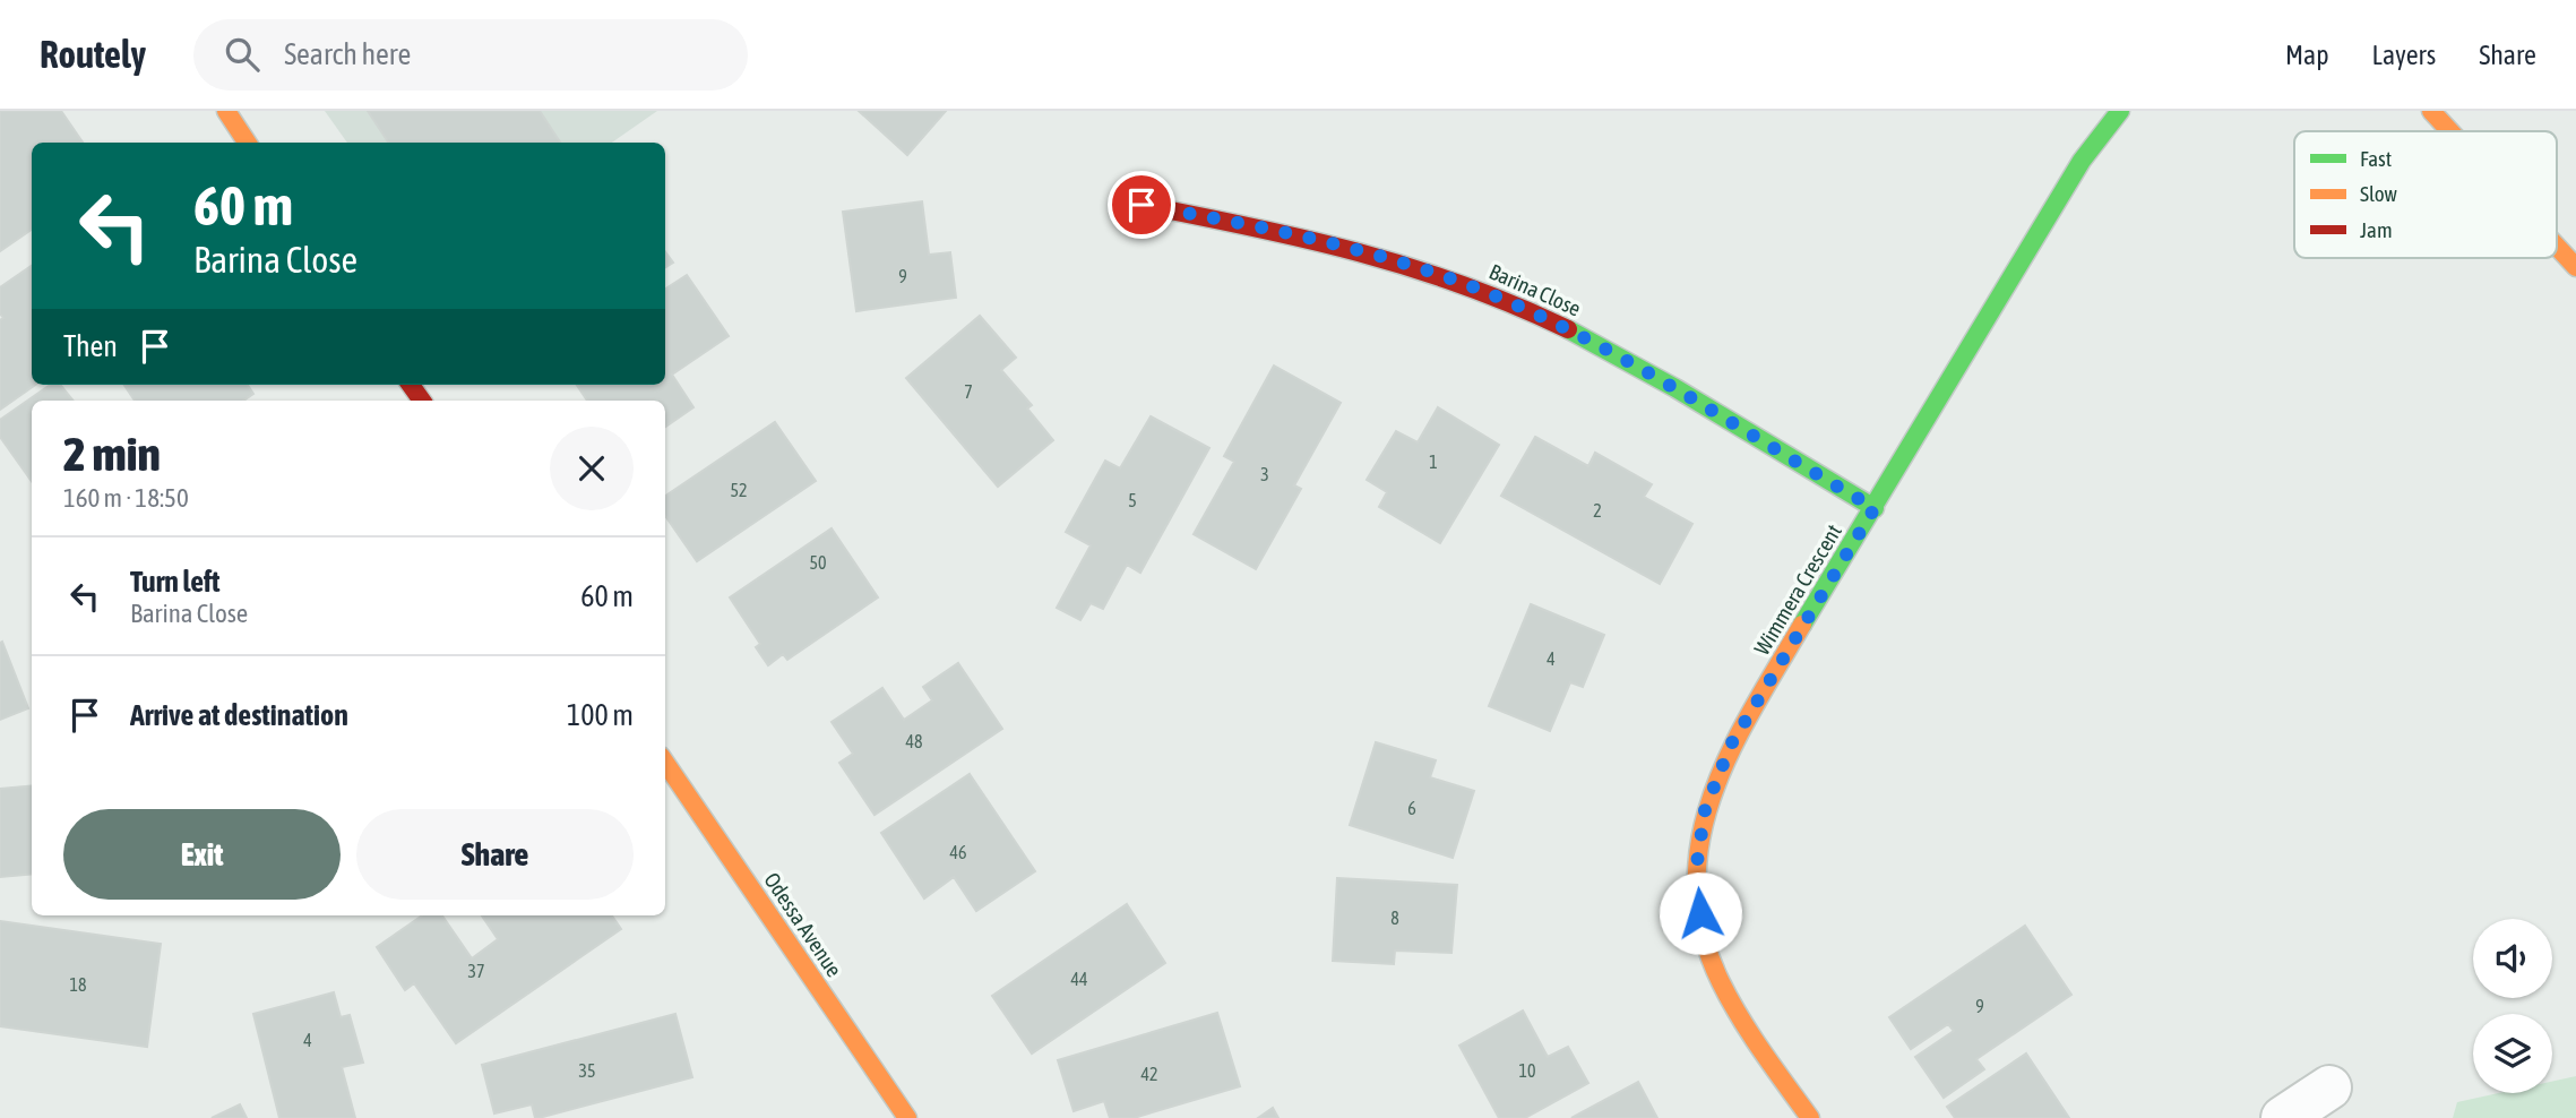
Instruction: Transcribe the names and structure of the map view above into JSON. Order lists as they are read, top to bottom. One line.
{"streets":{"street":["Barina Close","Wimmera Crescent","Odessa Avenue"]},"crossings":[["Barina Close","Wimmera Crescent"]],"house_numbers":["9","7","1","3","52","5","2","50","4","48","6","46","8","37","44","18","9","4","35","10","42"],"legend":["Fast","Slow","Jam"],"page":{"header":"Routely","search":"Search here","nav":["Map","Layers","Share"],"turn":["60 m","Barina Close"],"then":"Then","heading":["2 min","160 m · 18:50"],"list":[{"name":"Turn left","note":"Barina Close","value":"60 m"},{"name":"Arrive at destination","value":"100 m"}],"buttons":["Exit","Share"]}}
